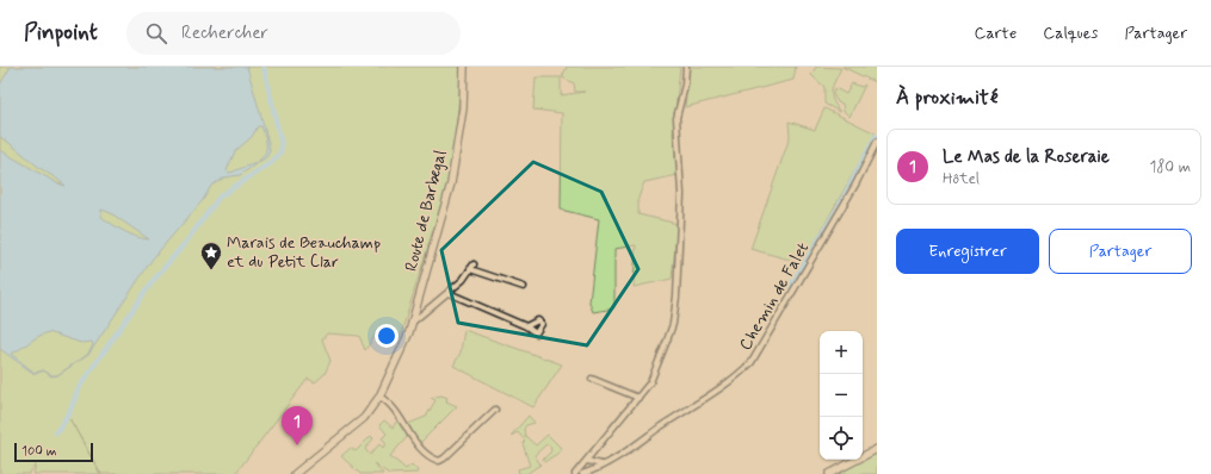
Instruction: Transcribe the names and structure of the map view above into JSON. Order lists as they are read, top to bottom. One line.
{"streets":{"street":["Route de Barbegal","Chemin de Falet"]},"places":{"place":["Marais de Beauchamp et du Petit Clar"]},"scale_bar":"100 m","page":{"header":"Pinpoint","search":"Rechercher","nav":["Carte","Calques","Partager"],"heading":"À proximité","list":[{"mark":"1","name":"Le Mas de la Roseraie","note":"Hôtel","value":"180 m"}],"buttons":["Enregistrer","Partager"],"map_buttons":["+","−"],"pins":"1","scale":"100 m"}}
